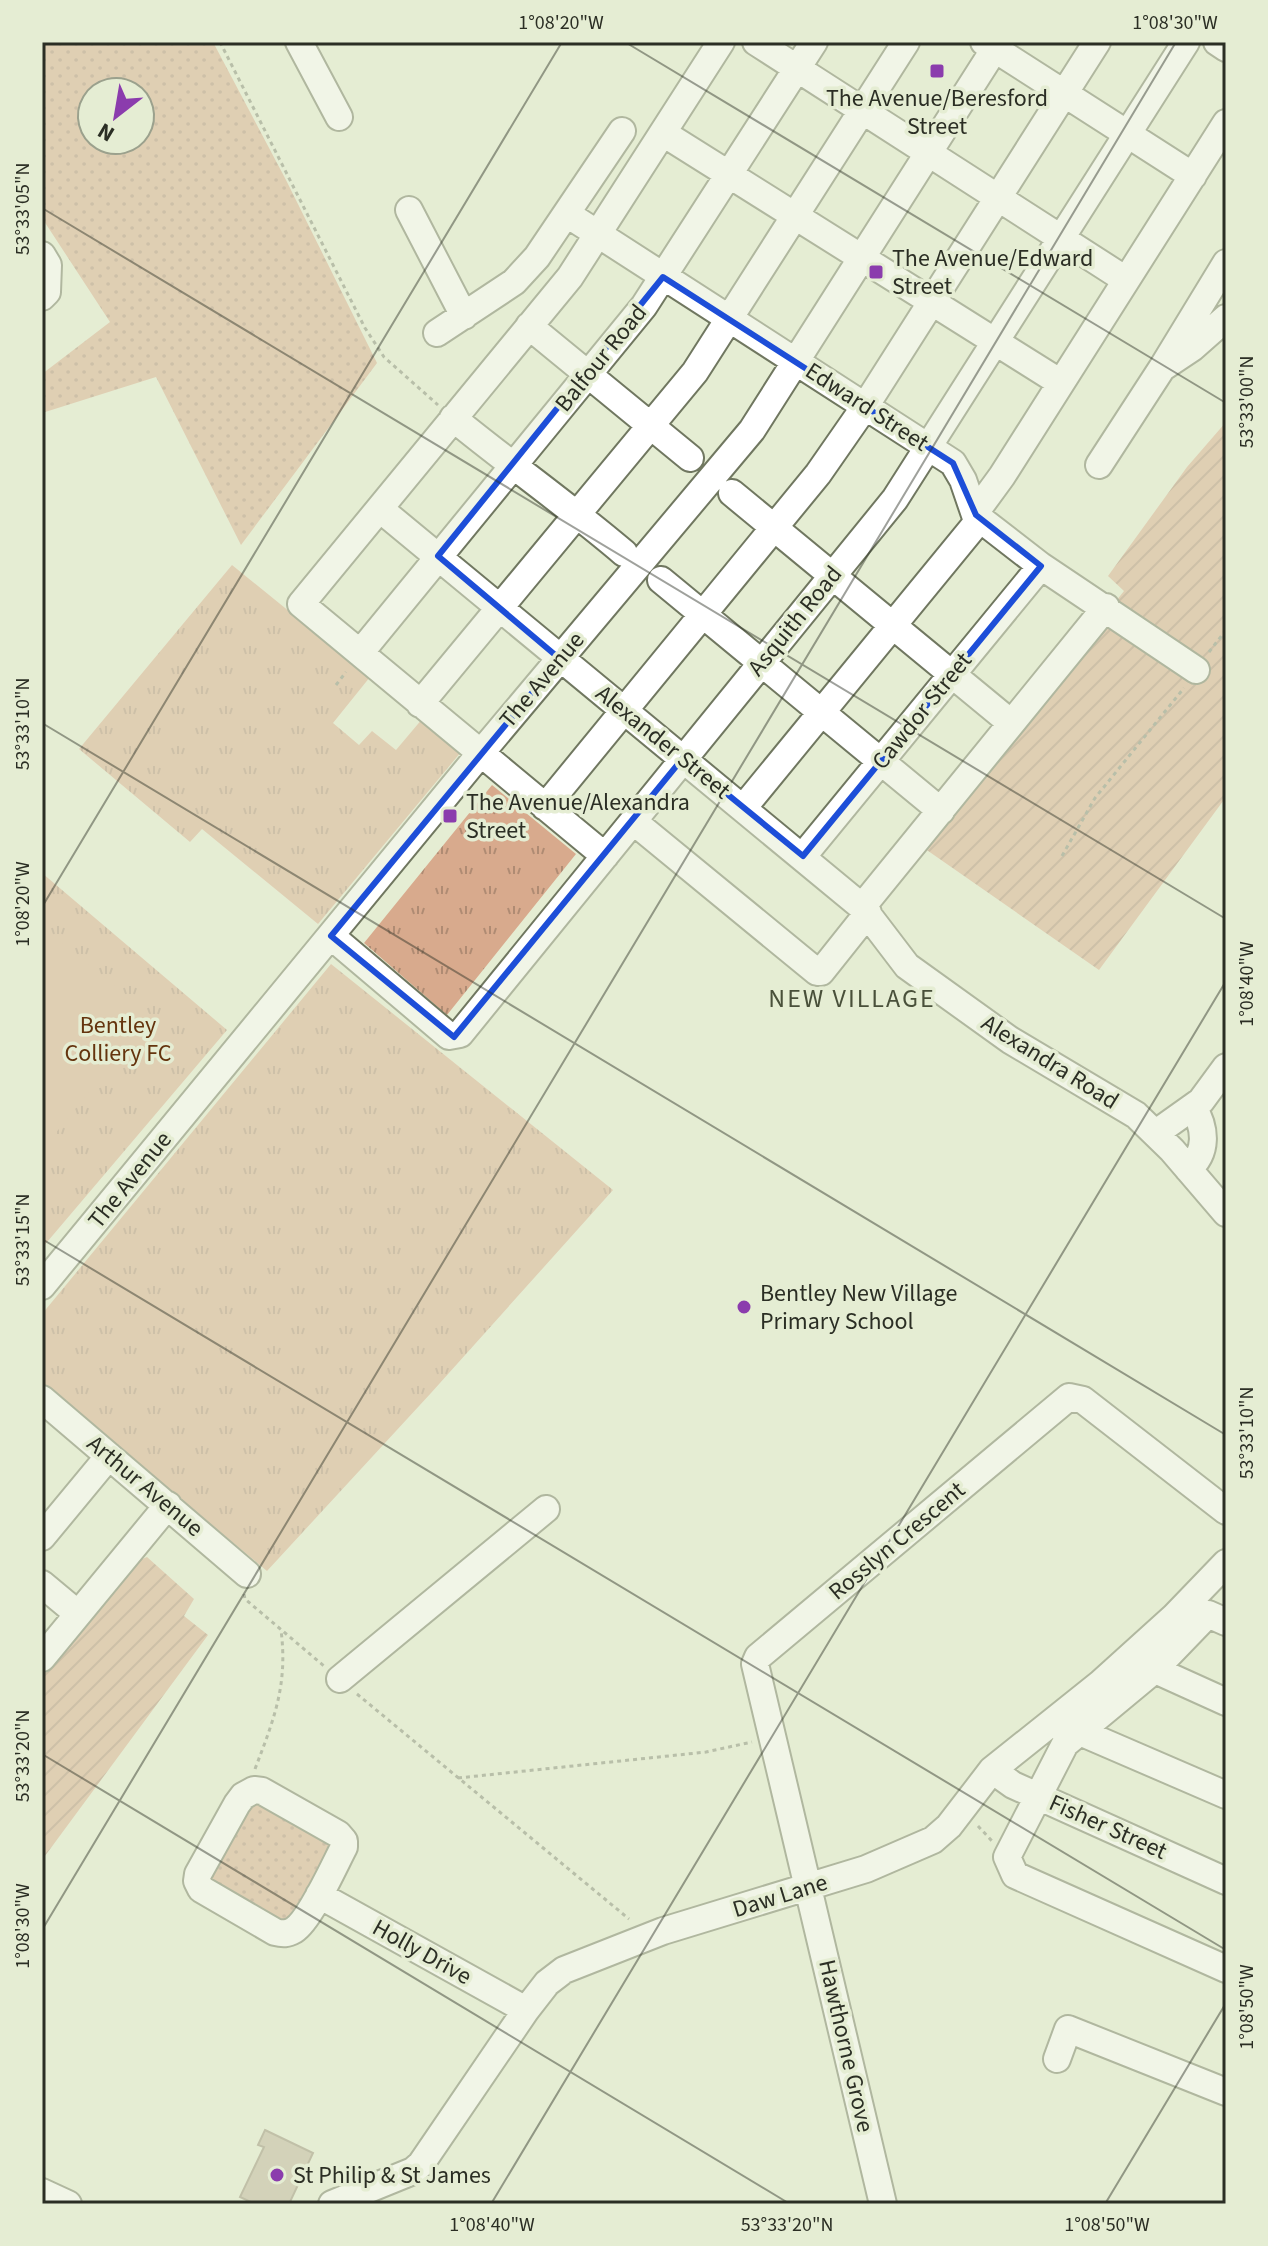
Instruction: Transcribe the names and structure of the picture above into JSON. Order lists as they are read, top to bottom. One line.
{"streets":{"street":["Balfour Road","Edward Street","Asquith Road","The Avenue","Cawdor Street","Alexander Street","Alexandra Road","Arthur Avenue","Rosslyn Crescent","Fisher Street","Daw Lane","Holly Drive","Hawthorne Grove"]},"crossings":[["Balfour Road","Edward Street"],["Balfour Road","Alexander Street"],["Edward Street","Asquith Road"],["Edward Street","The Avenue"],["Asquith Road","The Avenue"],["Asquith Road","Alexander Street"],["The Avenue","Alexander Street"],["Cawdor Street","Alexander Street"],["Alexander Street","Alexandra Road"],["Rosslyn Crescent","Daw Lane"],["Rosslyn Crescent","Hawthorne Grove"],["Fisher Street","Daw Lane"],["Daw Lane","Holly Drive"],["Daw Lane","Hawthorne Grove"]],"districts":["NEW VILLAGE"],"parks":["Bentley Colliery FC"],"places":{"transit":["The Avenue/Beresford Street","The Avenue/Edward Street","The Avenue/Alexandra Street"],"other":["Bentley New Village Primary School","St Philip & St James"]},"north":"bottom left","coordinates":["1°08'20\"W","1°08'30\"W","53°33'05\"N","53°33'00\"N","53°33'10\"N","1°08'40\"W","53°33'15\"N","53°33'20\"N","1°08'50\"W"]}
